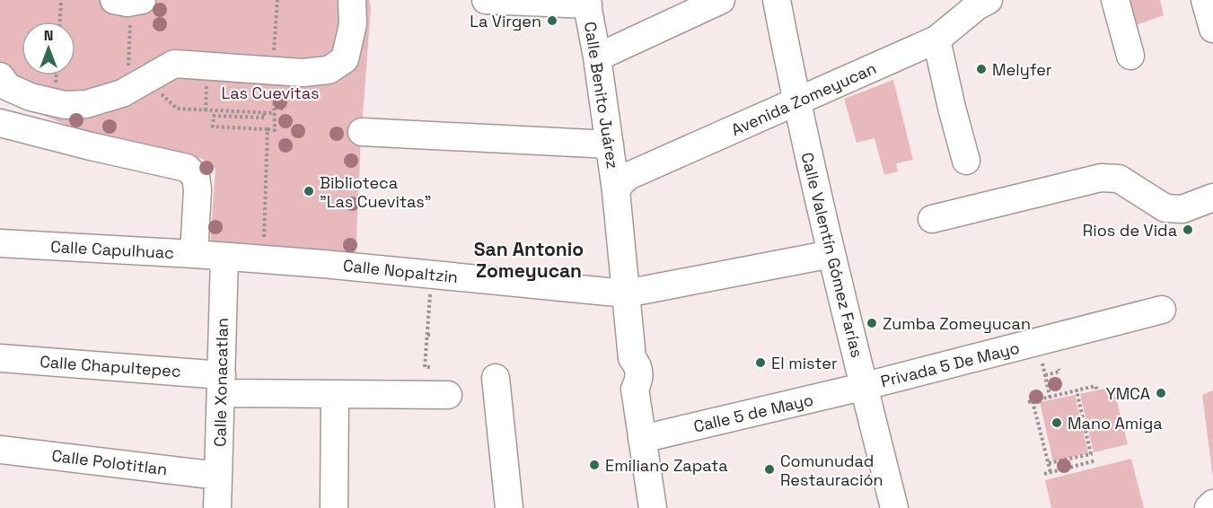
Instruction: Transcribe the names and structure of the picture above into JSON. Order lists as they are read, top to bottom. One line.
{"streets":{"street":["Calle Benito Juárez","Avenida Zomeyucan","Calle Capulhuac","Calle Valentín Gómez Farías","Calle Nopaltzin","Privada 5 De Mayo","Calle Chapultepec","Calle Xonacatlan","Calle 5 de Mayo","Calle Polotitlan"]},"crossings":[["Calle Benito Juárez","Avenida Zomeyucan"],["Calle Benito Juárez","Calle Nopaltzin"],["Calle Benito Juárez","Calle 5 de Mayo"],["Avenida Zomeyucan","Calle Valentín Gómez Farías"],["Calle Capulhuac","Calle Nopaltzin"],["Calle Capulhuac","Calle Xonacatlan"],["Calle Valentín Gómez Farías","Calle Nopaltzin"],["Calle Valentín Gómez Farías","Privada 5 De Mayo"],["Calle Valentín Gómez Farías","Calle 5 de Mayo"],["Calle Nopaltzin","Calle Xonacatlan"],["Privada 5 De Mayo","Calle 5 de Mayo"],["Calle Chapultepec","Calle Xonacatlan"],["Calle Xonacatlan","Calle Polotitlan"]],"districts":["San Antonio Zomeyucan"],"parks":["Las Cuevitas"],"places":["La Virgen","Melyfer","Biblioteca \"Las Cuevitas\"","Rios de Vida","Zumba Zomeyucan","El mister","YMCA","Mano Amiga","Emiliano Zapata","Comunudad Restauración"],"north":"top"}
